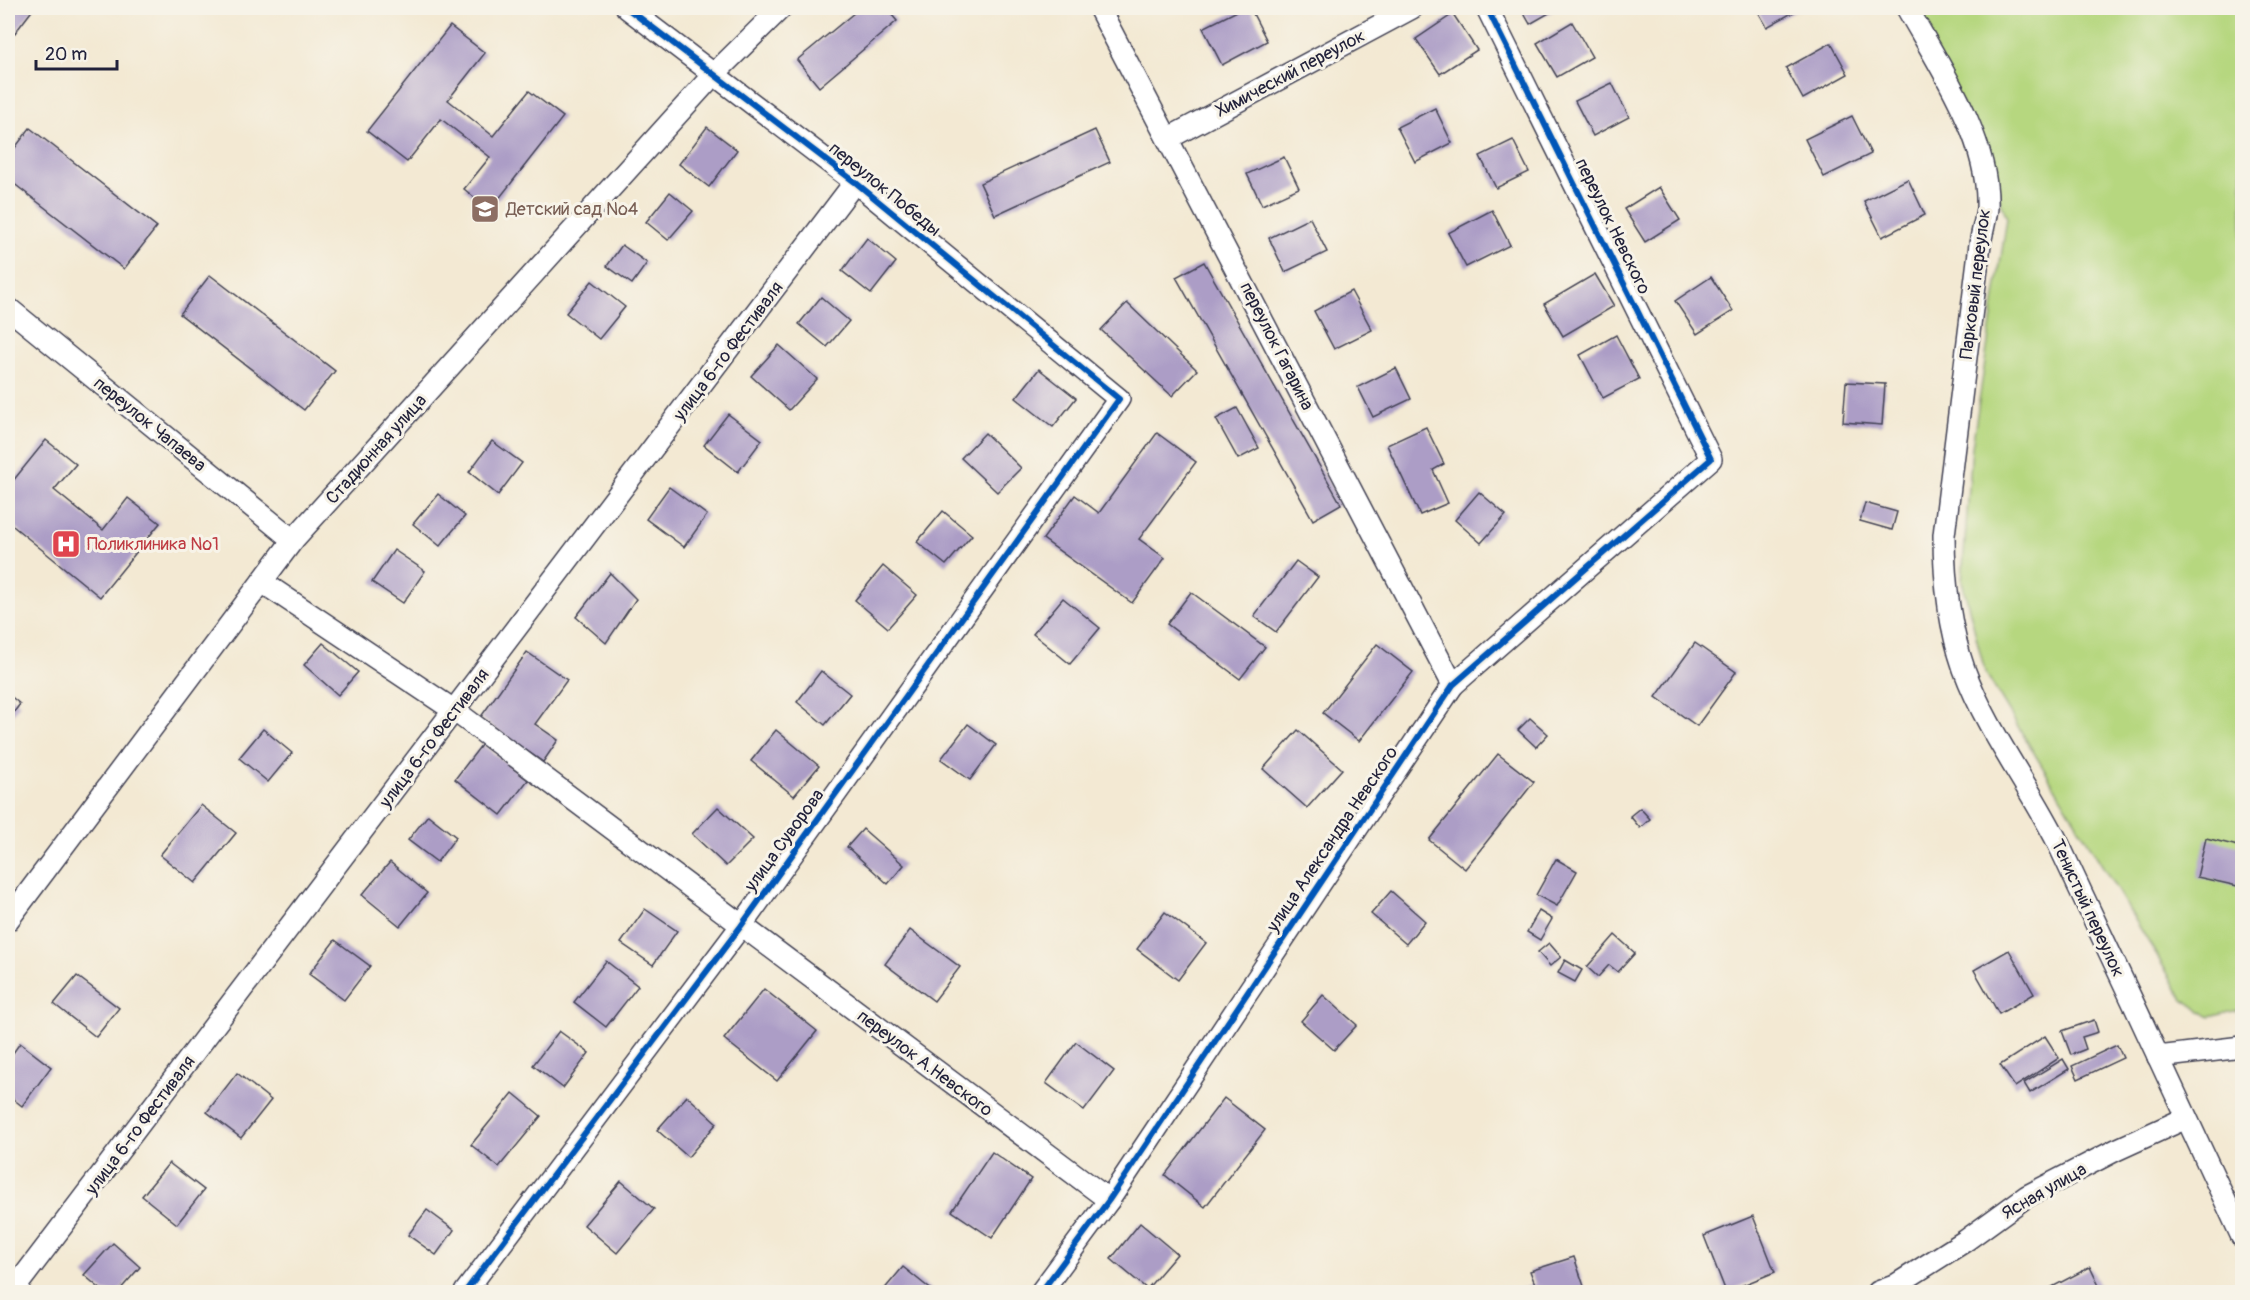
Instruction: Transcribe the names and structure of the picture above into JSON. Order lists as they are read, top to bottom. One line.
{"streets":{"street":["Химический переулок","переулок Победы","переулок Невского","Парковый переулок","переулок Гагарина","улица 6-го Фестиваля","переулок Чапаева","Стадионная улица","улица Александра Невского","улица Суворова","Тенистый переулок","переулок А.Невского","Ясная улица"]},"crossings":[["Химический переулок","переулок Гагарина"],["переулок Победы","улица 6-го Фестиваля"],["переулок Победы","Стадионная улица"],["переулок Победы","улица Суворова"],["переулок Невского","улица Александра Невского"],["Парковый переулок","Тенистый переулок"],["переулок Гагарина","улица Александра Невского"],["улица 6-го Фестиваля","переулок А.Невского"],["переулок Чапаева","Стадионная улица"],["Стадионная улица","переулок А.Невского"],["улица Александра Невского","переулок А.Невского"],["улица Суворова","переулок А.Невского"],["Тенистый переулок","Ясная улица"]],"places":{"school or university":["Детский сад №4"],"hospital":["Поликлиника №1"]},"scale_bar":"20 m"}
